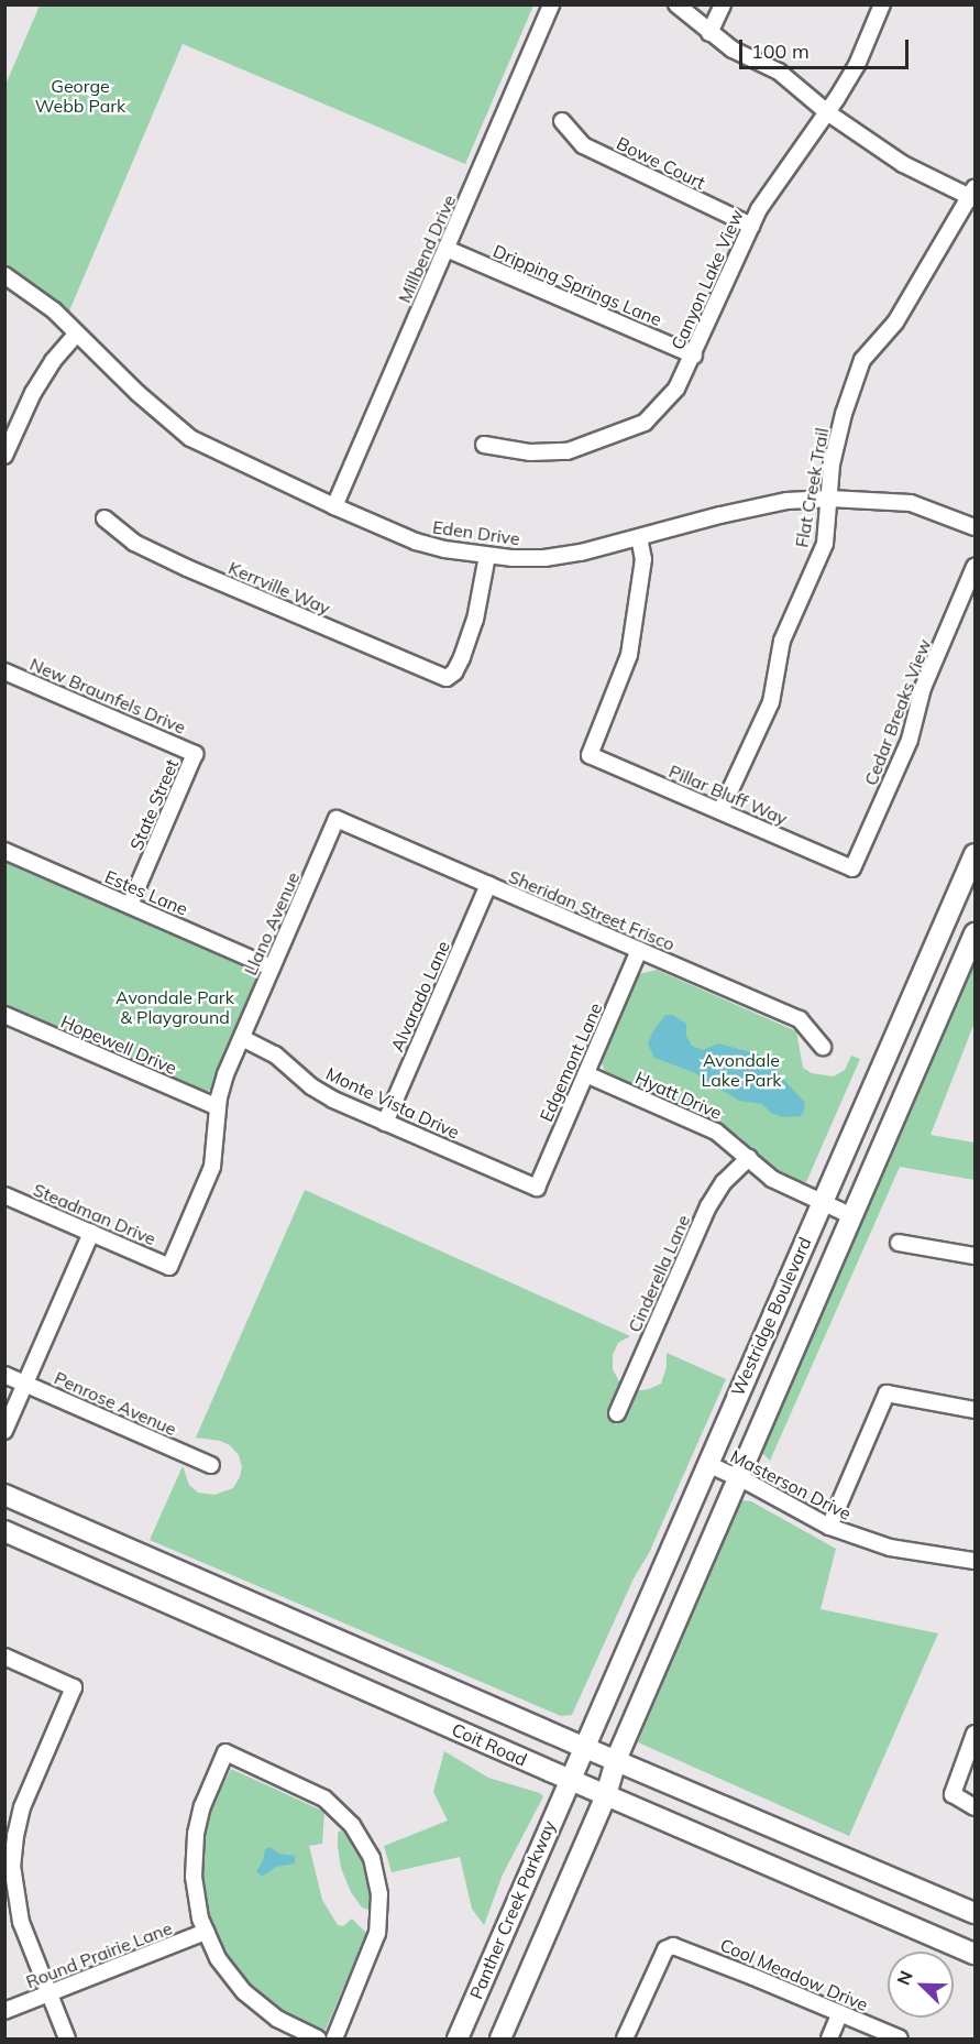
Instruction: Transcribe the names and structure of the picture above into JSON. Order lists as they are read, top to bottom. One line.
{"streets":{"main road":["Westridge Boulevard","Coit Road","Panther Creek Parkway"],"street":["Bowe Court","Millbend Drive","Canyon Lake View","Dripping Springs Lane","Flat Creek Trail","Eden Drive","Kerrville Way","New Braunfels Drive","Cedar Breaks View","Pillar Bluff Way","State Street","Estes Lane","Sheridan Street Frisco","Llano Avenue","Alvarado Lane","Hopewell Drive","Edgemont Lane","Hyatt Drive","Monte Vista Drive","Steadman Drive","Cinderella Lane","Penrose Avenue","Masterson Drive","Round Prairie Lane","Cool Meadow Drive"]},"crossings":[["Bowe Court","Canyon Lake View"],["Millbend Drive","Dripping Springs Lane"],["Millbend Drive","Eden Drive"],["Canyon Lake View","Dripping Springs Lane"],["Flat Creek Trail","Eden Drive"],["Flat Creek Trail","Pillar Bluff Way"],["Eden Drive","Kerrville Way"],["Eden Drive","Pillar Bluff Way"],["New Braunfels Drive","State Street"],["Cedar Breaks View","Pillar Bluff Way"],["State Street","Estes Lane"],["Estes Lane","Llano Avenue"],["Sheridan Street Frisco","Llano Avenue"],["Sheridan Street Frisco","Alvarado Lane"],["Sheridan Street Frisco","Edgemont Lane"],["Llano Avenue","Hopewell Drive"],["Llano Avenue","Monte Vista Drive"],["Llano Avenue","Steadman Drive"],["Alvarado Lane","Monte Vista Drive"],["Edgemont Lane","Hyatt Drive"],["Edgemont Lane","Monte Vista Drive"],["Hyatt Drive","Cinderella Lane"],["Hyatt Drive","Westridge Boulevard"],["Westridge Boulevard","Masterson Drive"],["Westridge Boulevard","Coit Road"],["Westridge Boulevard","Panther Creek Parkway"],["Coit Road","Panther Creek Parkway"]],"parks":["George Webb Park","Avondale Park & Playground","Avondale Lake Park"],"scale_bar":"100 m","north":"top left"}
